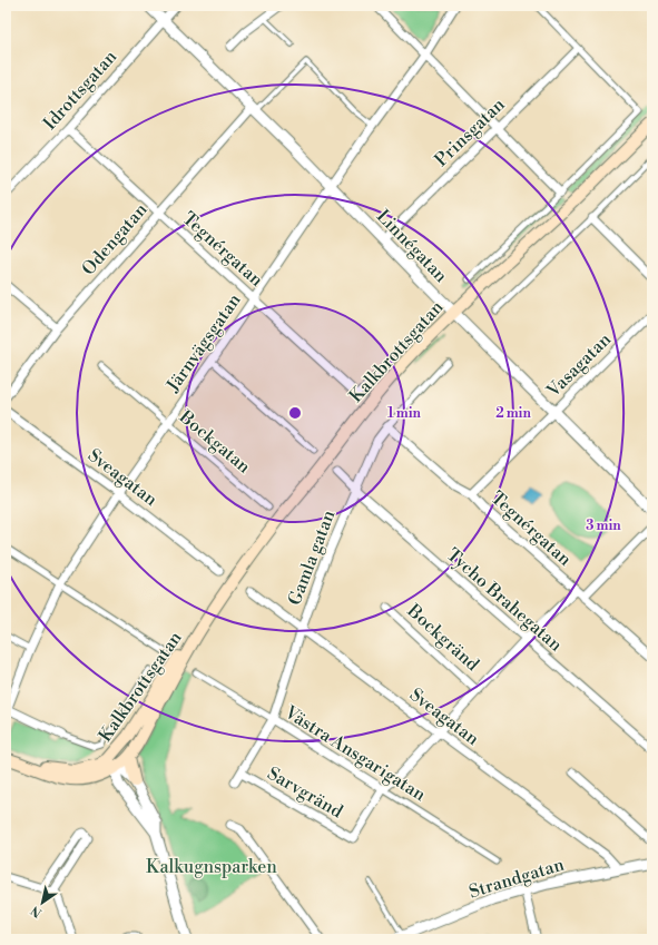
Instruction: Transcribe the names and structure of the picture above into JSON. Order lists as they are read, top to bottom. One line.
{"streets":{"main road":["Kalkbrottsgatan"],"street":["Idrottsgatan","Prinsgatan","Odengatan","Linnégatan","Tegnérgatan","Järnvägsgatan","Vasagatan","Bockgatan","Sveagatan","Gamla gatan","Tycho Brahegatan","Bockgränd","Västra Ansgarigatan","Sarvgränd","Strandgatan"]},"crossings":[["Idrottsgatan","Linnégatan"],["Idrottsgatan","Tegnérgatan"],["Prinsgatan","Linnégatan"],["Odengatan","Linnégatan"],["Odengatan","Tegnérgatan"],["Linnégatan","Järnvägsgatan"],["Linnégatan","Kalkbrottsgatan"],["Linnégatan","Vasagatan"],["Tegnérgatan","Järnvägsgatan"],["Tegnérgatan","Vasagatan"],["Tegnérgatan","Gamla gatan"],["Järnvägsgatan","Bockgatan"],["Järnvägsgatan","Sveagatan"],["Sveagatan","Gamla gatan"],["Sveagatan","Strandgatan"],["Gamla gatan","Tycho Brahegatan"],["Gamla gatan","Västra Ansgarigatan"],["Gamla gatan","Sarvgränd"],["Västra Ansgarigatan","Sarvgränd"]],"parks":["Kalkugnsparken"],"north":"bottom left","rings":["1 min","2 min","3 min"]}
